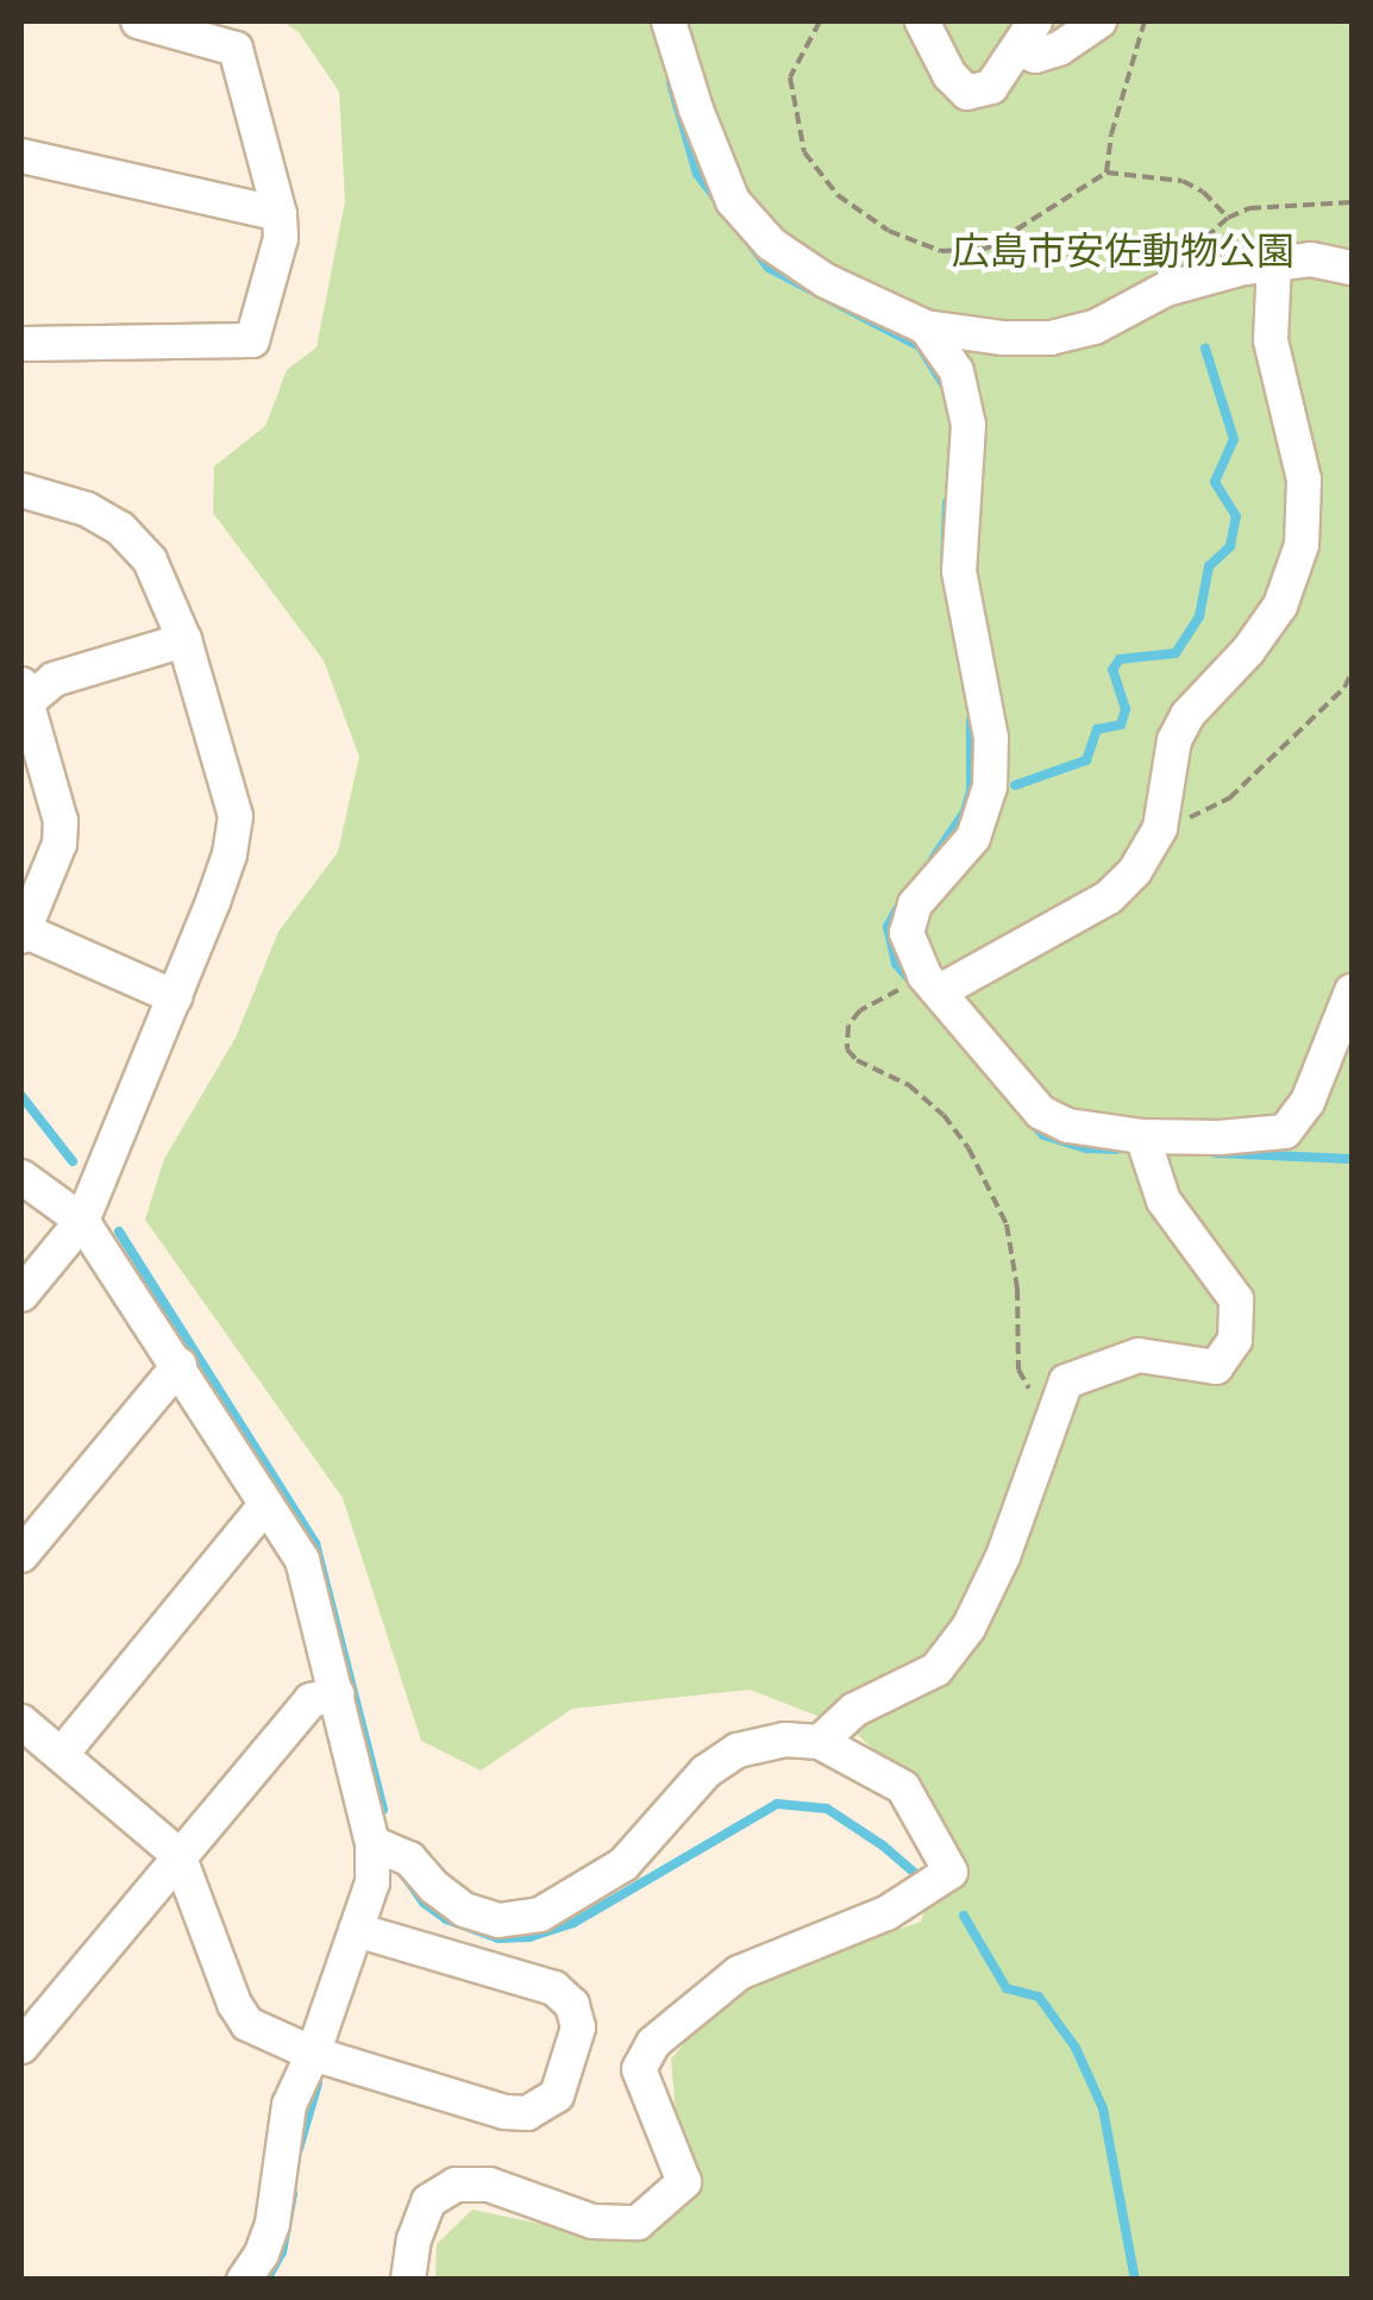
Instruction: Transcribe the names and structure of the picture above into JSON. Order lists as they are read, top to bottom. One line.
{"parks":["広島市安佐動物公園"]}
